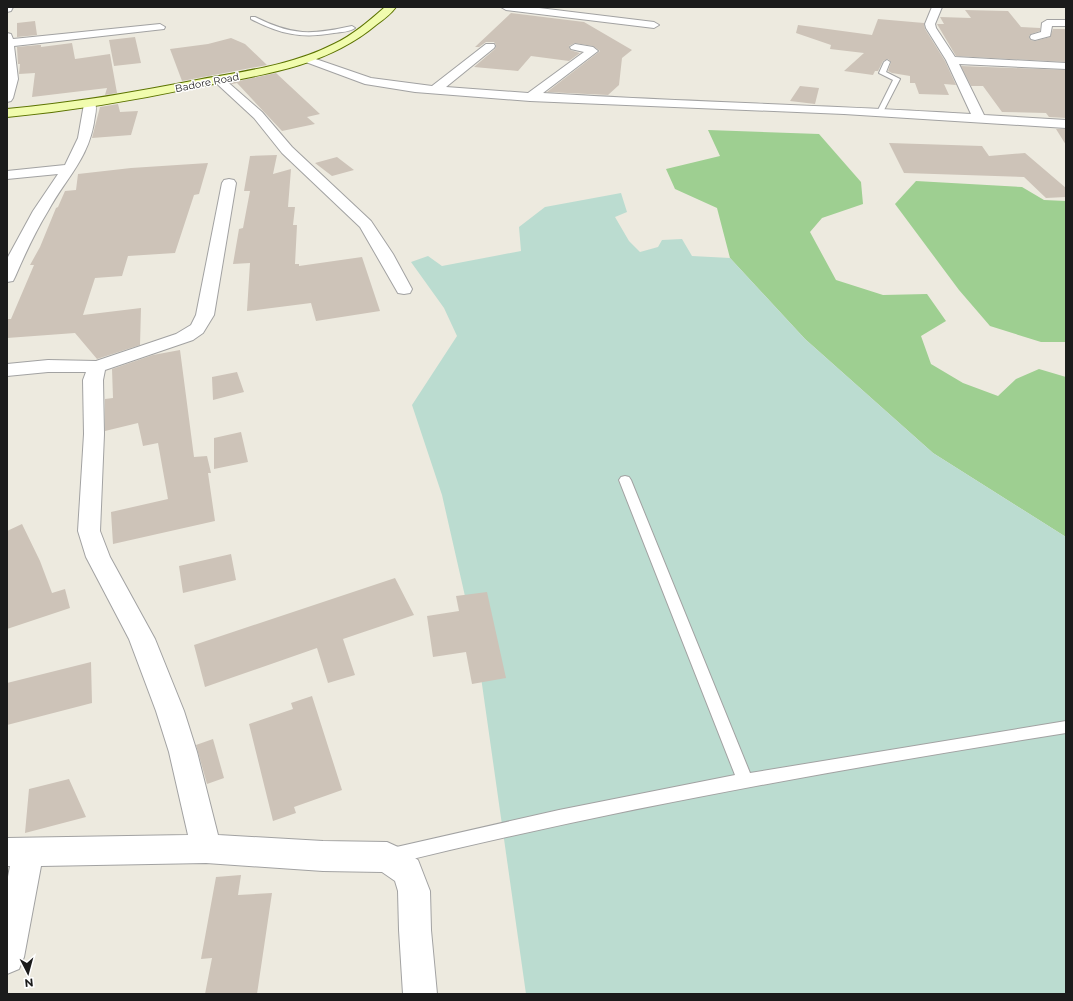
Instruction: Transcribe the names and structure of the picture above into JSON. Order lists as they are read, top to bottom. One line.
{"streets":{"main road":["Badore Road"]},"north":"bottom"}
